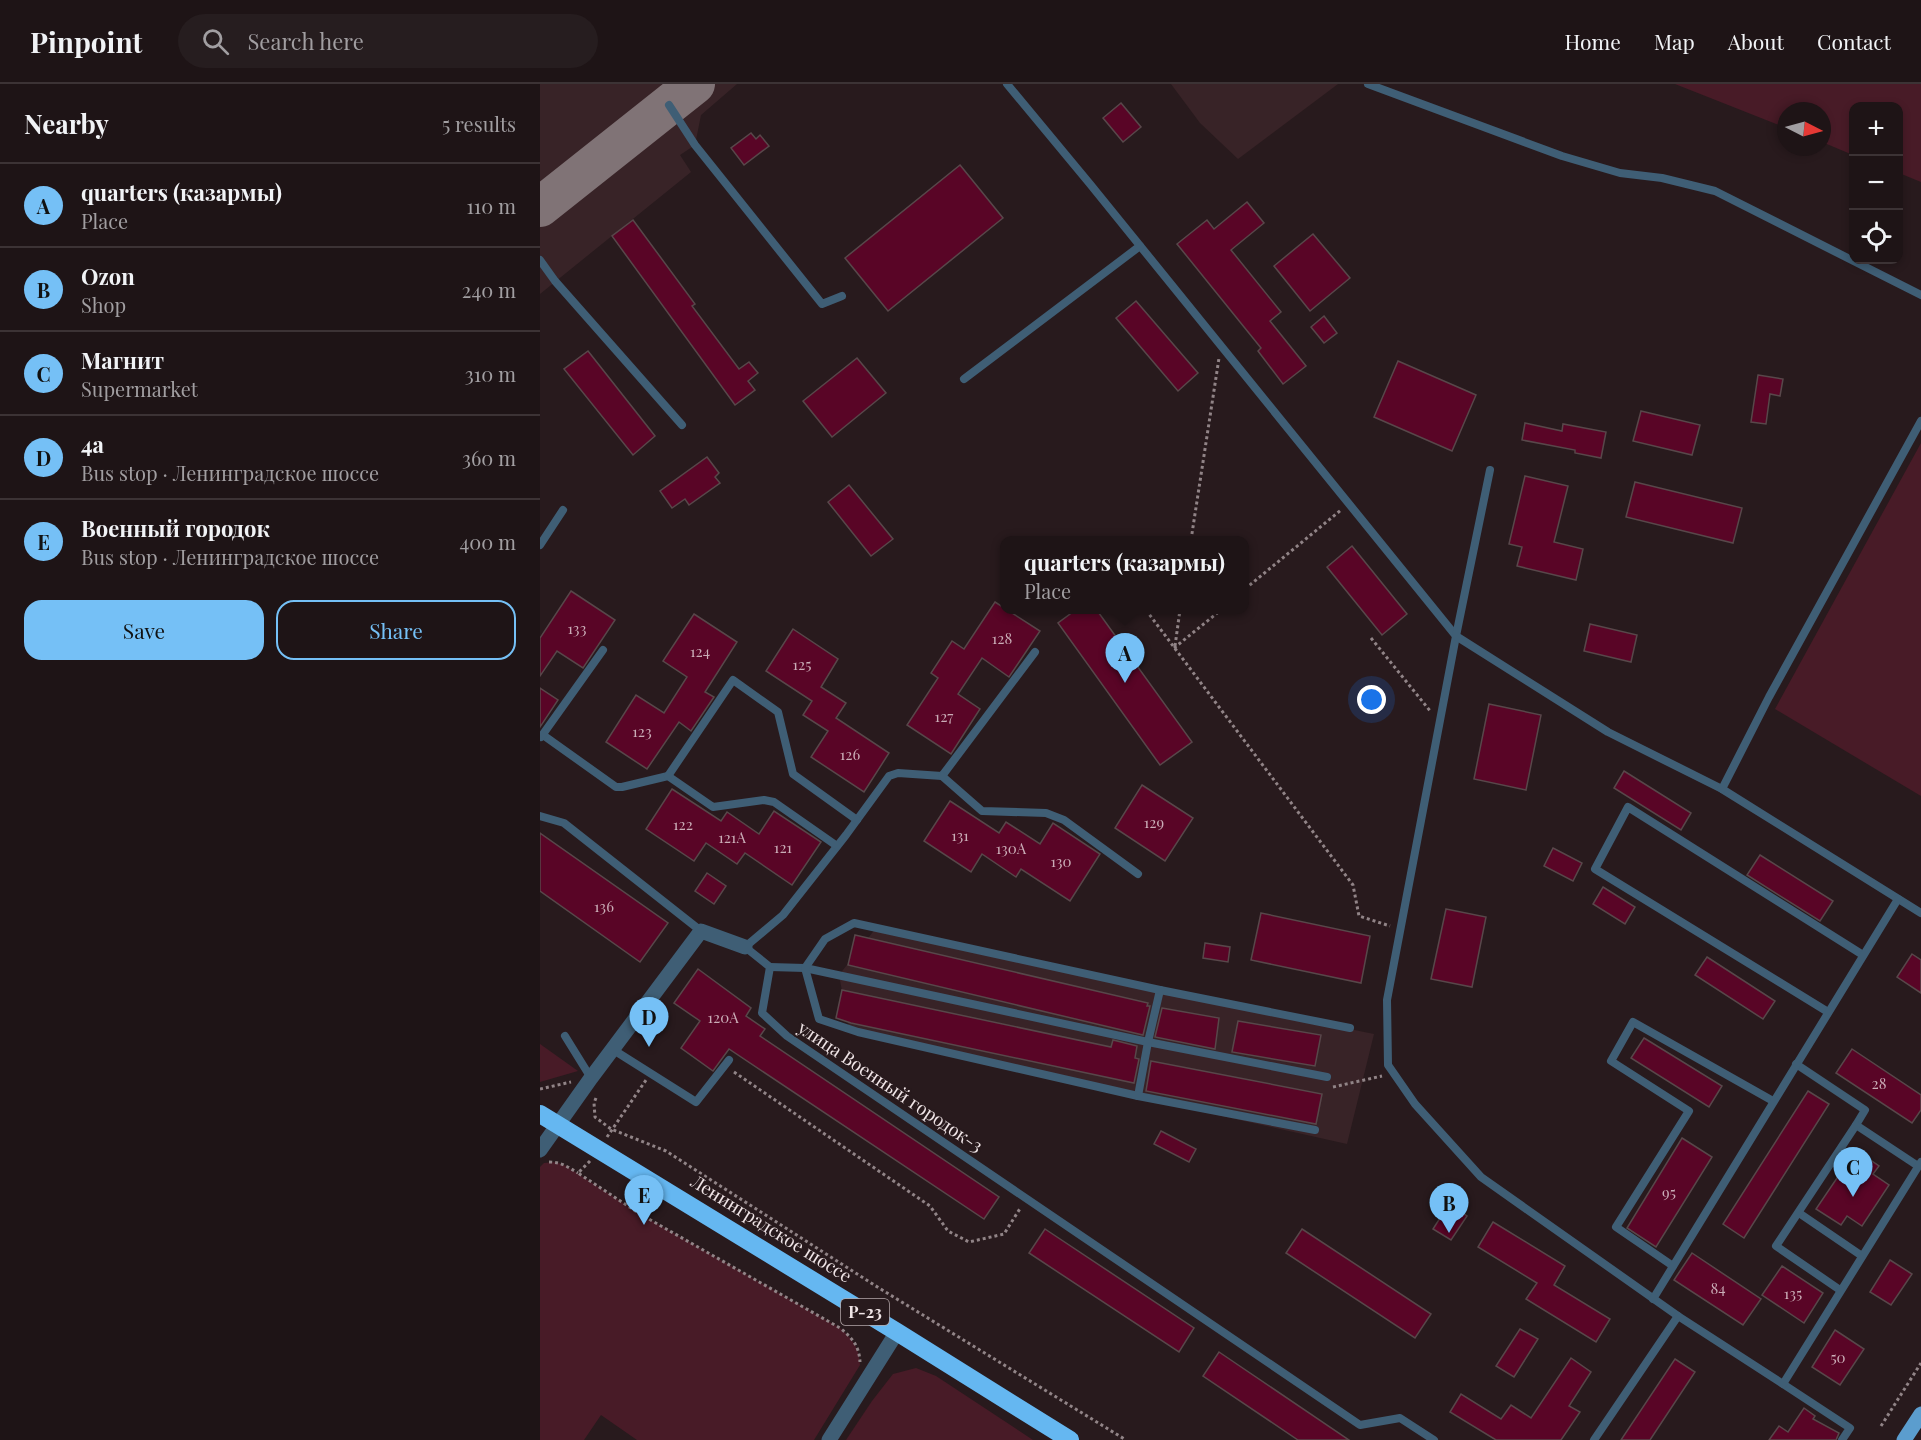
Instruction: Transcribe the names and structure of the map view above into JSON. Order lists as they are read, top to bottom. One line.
{"streets":{"highway":["Ленинградское шоссе","Р-23"],"lane":["улица Военный городок-3"]},"house_numbers":["133","128","124","125","127","123","126","129","122","131","121А","121","130А","130","136","120А","28","95","84","135","50"],"north":"right","page":{"header":"Pinpoint","search":"Search here","nav":["Home","Map","About","Contact"],"heading":["Nearby","5 results"],"map_buttons":["+","−"],"list":[{"mark":"A","name":"quarters (казармы)","note":"Place","value":"110 m"},{"mark":"B","name":"Ozon","note":"Shop","value":"240 m"},{"mark":"C","name":"Магнит","note":"Supermarket","value":"310 m"},{"mark":"D","name":"4а","note":"Bus stop · Ленинградское шоссе","value":"360 m"},{"mark":"E","name":"Военный городок","note":"Bus stop · Ленинградское шоссе","value":"400 m"}],"popup":["quarters (казармы)","Place"],"buttons":["Save","Share"],"pins":["A","D","C","E","B"]}}
